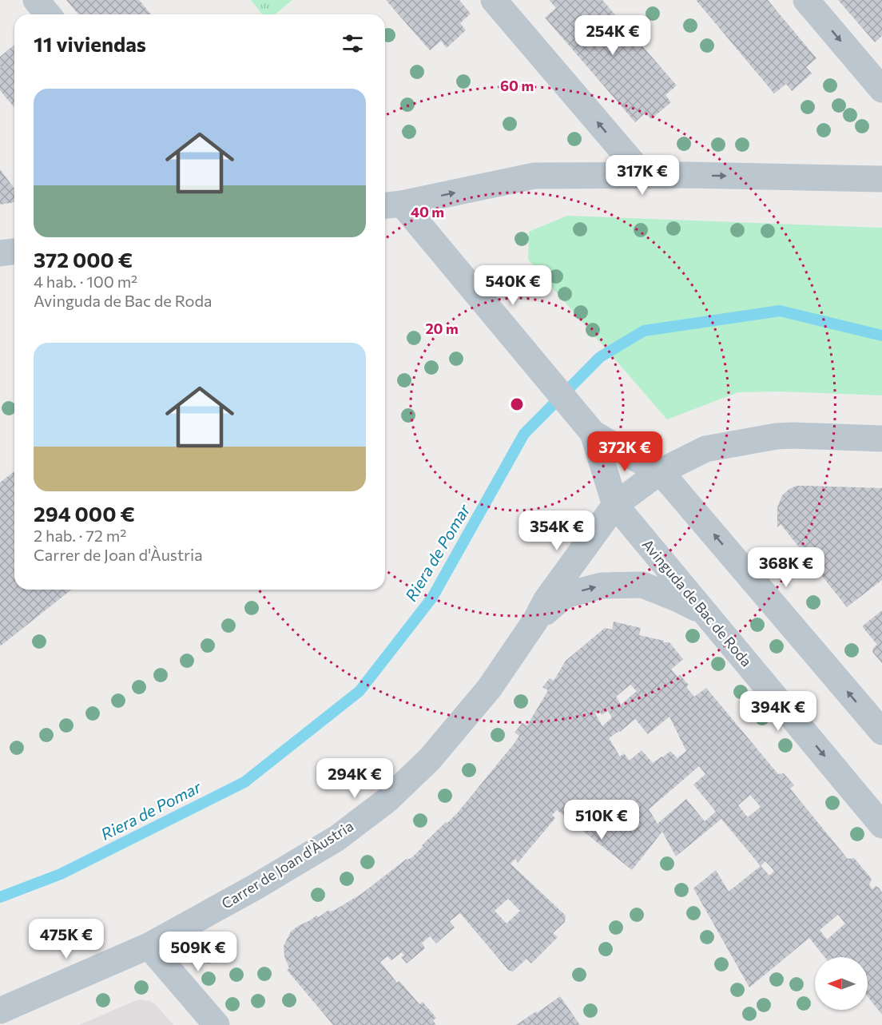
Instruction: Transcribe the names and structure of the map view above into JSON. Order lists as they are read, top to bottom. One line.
{"streets":{"street":["Avinguda de Bac de Roda","Carrer de Joan d'Àustria"]},"crossings":[["Avinguda de Bac de Roda","Carrer de Joan d'Àustria"]],"water":["Riera de Pomar"],"north":"left","page":{"heading":"11 viviendas","price":["254K €","317K €","540K €","372K €","354K €","368K €","394K €","294K €","510K €","475K €","509K €"],"list":[{"name":"372 000 €","note":"4 hab. · 100 m² · Avinguda de Bac de Roda"},{"name":"294 000 €","note":"2 hab. · 72 m² · Carrer de Joan d'Àustria"}]},"rings":["60 m","40 m","20 m"]}
